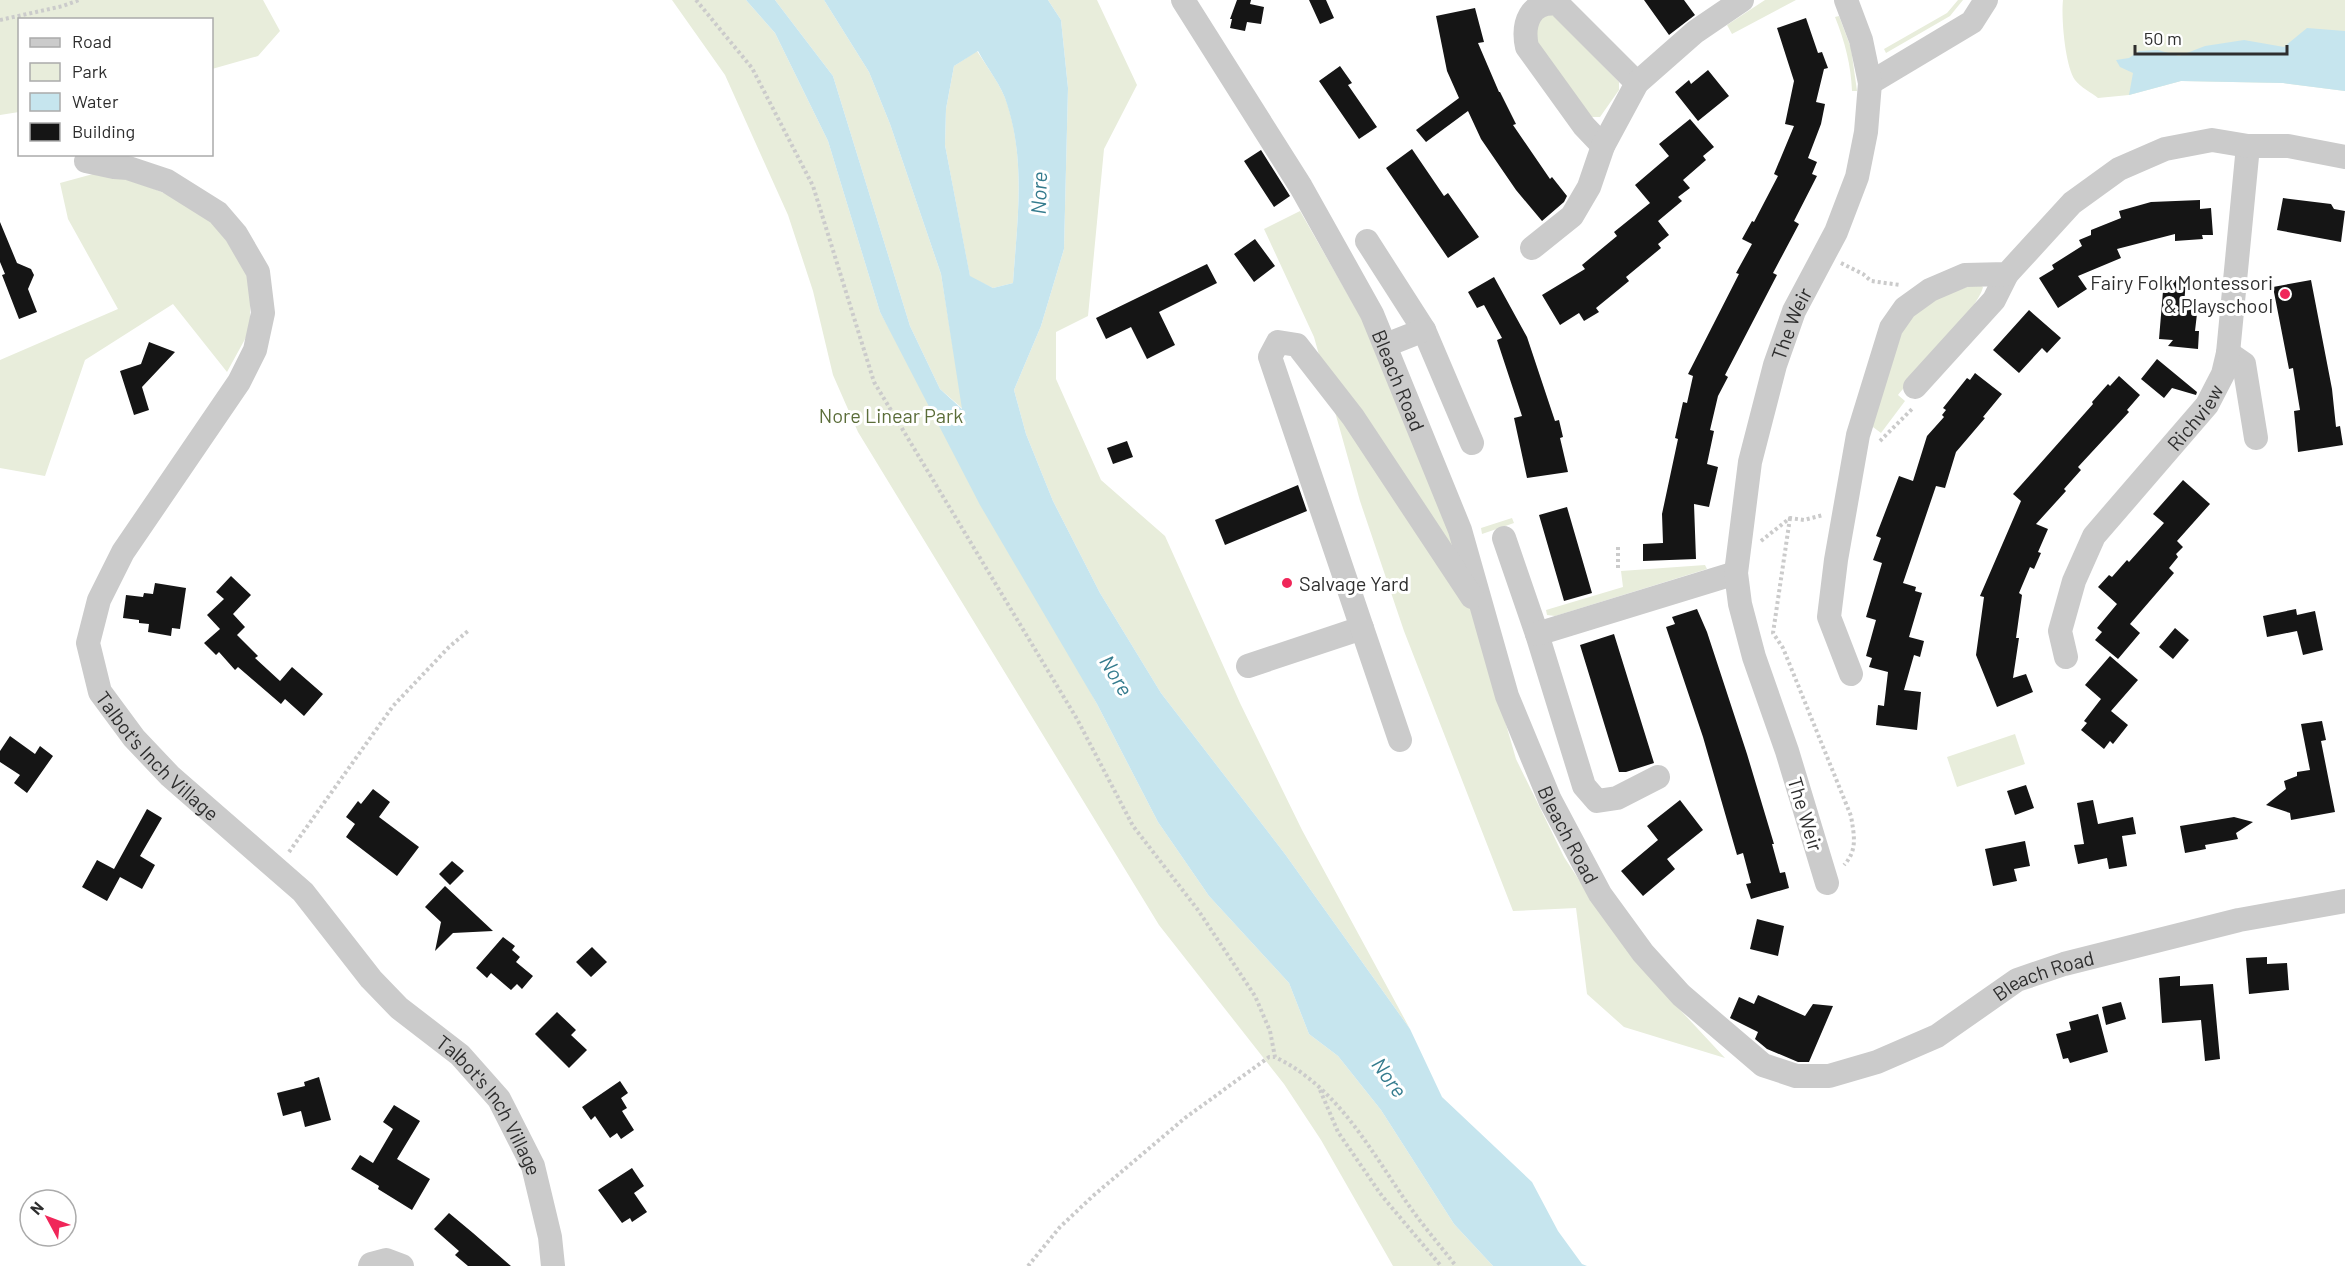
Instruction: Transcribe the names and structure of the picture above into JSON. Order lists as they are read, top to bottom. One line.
{"streets":{"street":["The Weir","Bleach Road","Richview","Talbot's Inch Village"]},"water":["Nore"],"parks":["Nore Linear Park"],"places":["Fairy Folk Montessori & Playschool","Salvage Yard"],"legend":["Road","Park","Water","Building"],"scale_bar":"50 m","north":"top left"}
